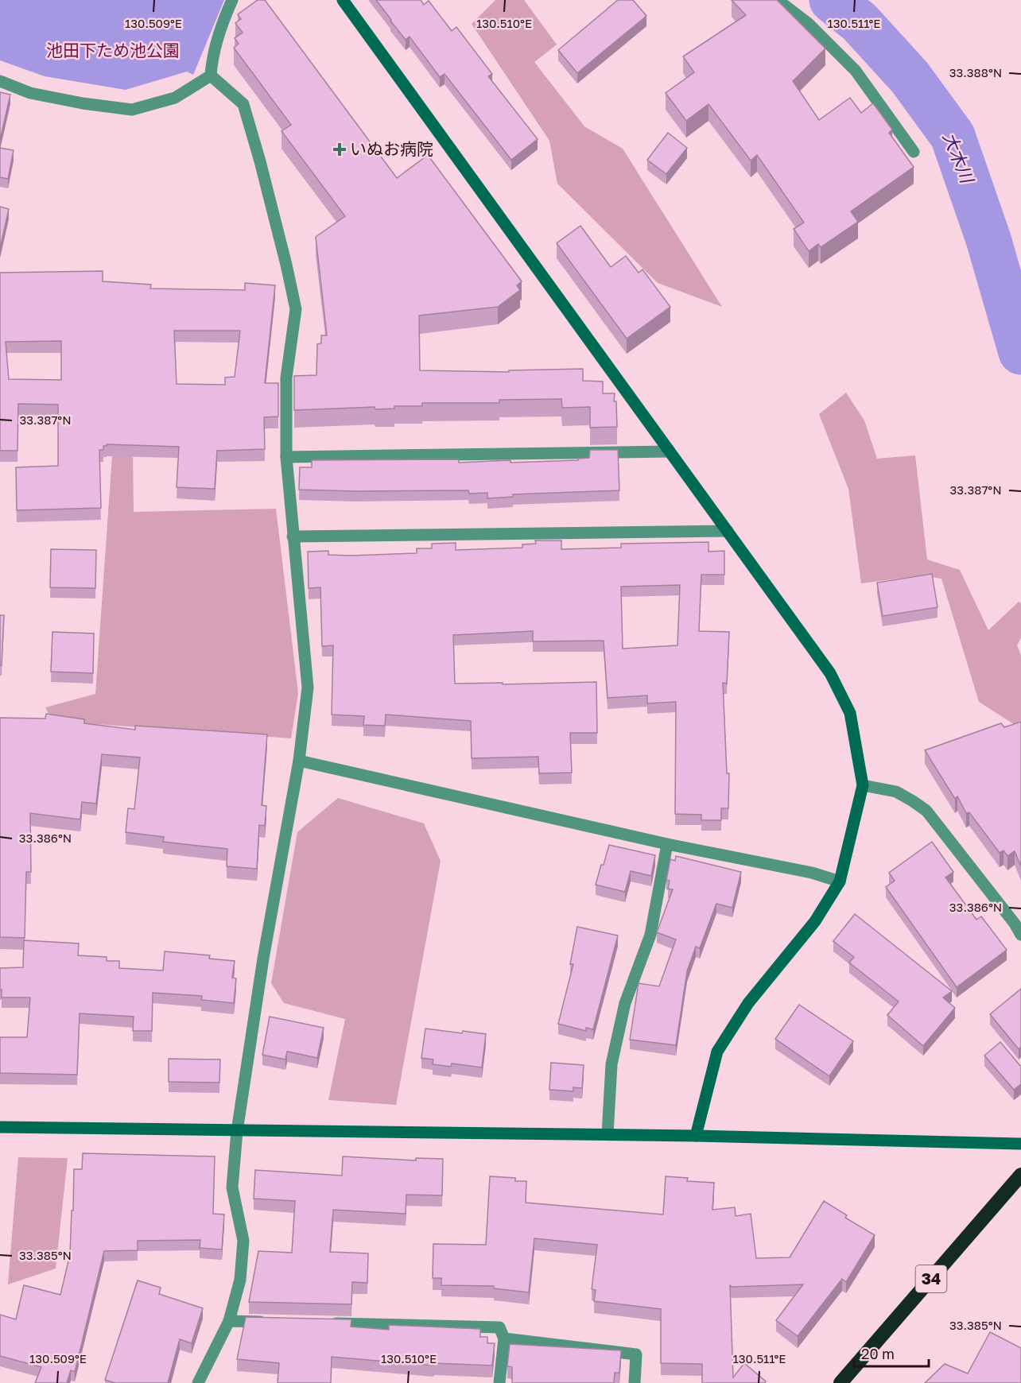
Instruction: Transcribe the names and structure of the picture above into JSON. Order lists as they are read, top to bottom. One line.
{"streets":{"highway":["34"]},"water":["大木川"],"parks":["池田下ため池公園"],"places":{"health":["いぬお病院"]},"scale_bar":"20 m","coordinates":["130.509°E","130.510°E","130.511°E","33.388°N","33.387°N","33.386°N","33.385°N"]}
